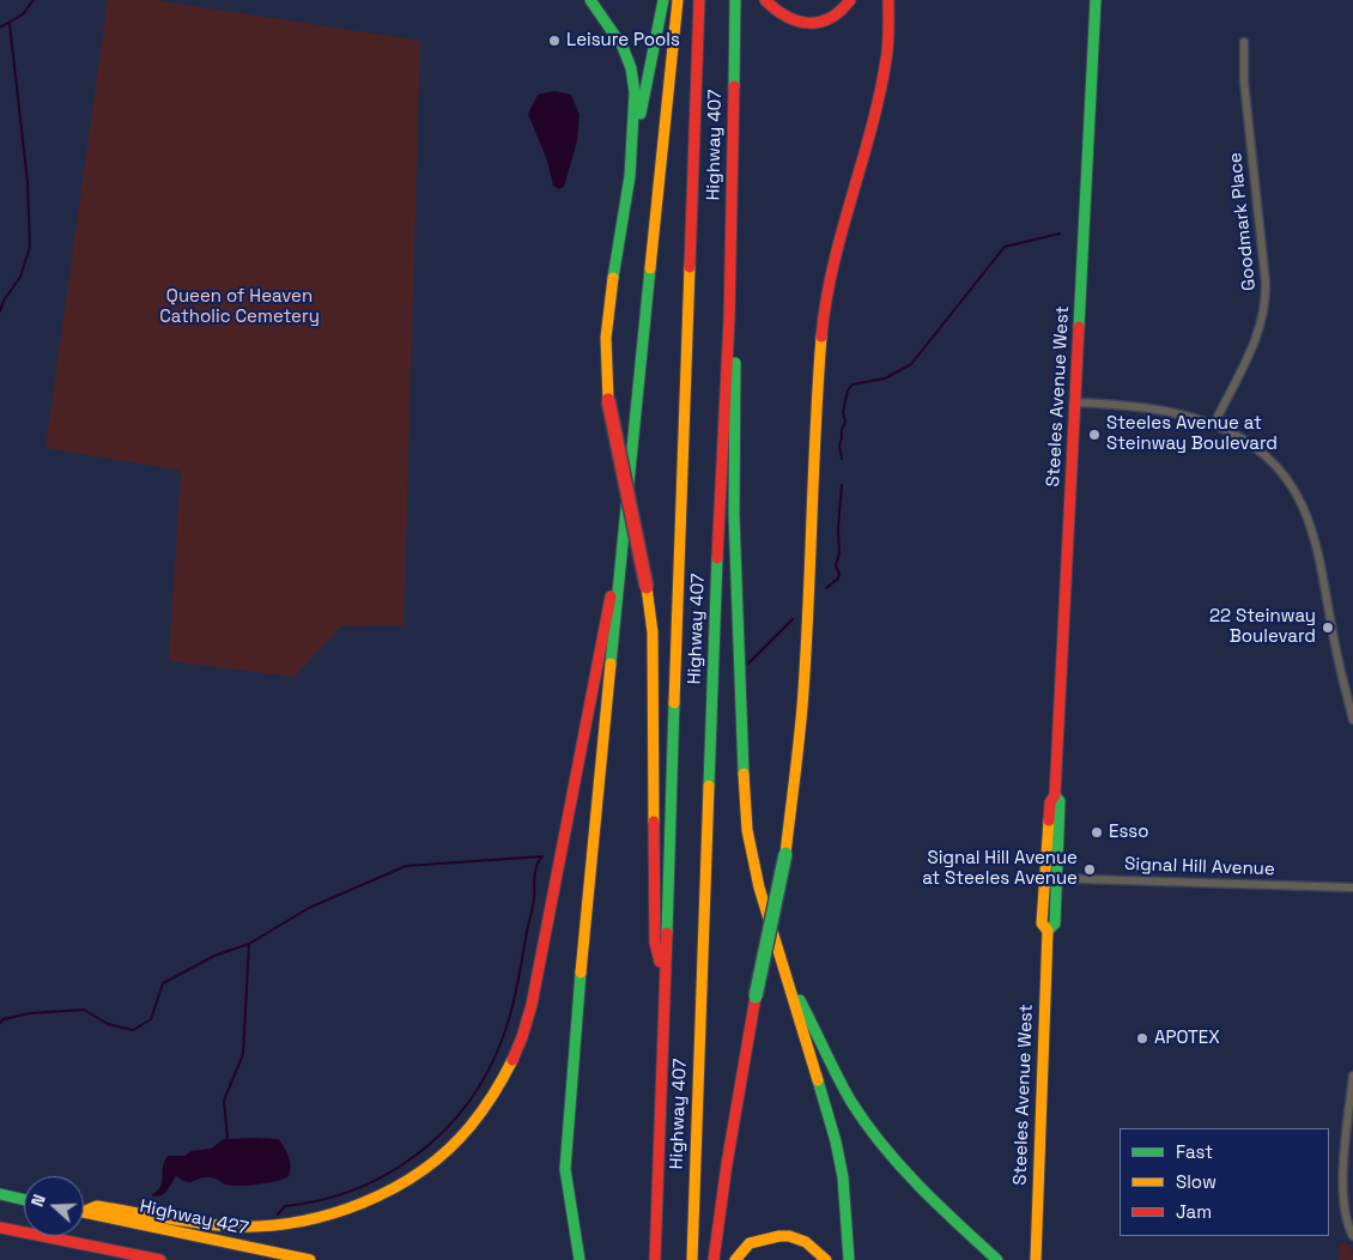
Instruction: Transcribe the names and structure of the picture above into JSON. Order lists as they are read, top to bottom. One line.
{"streets":{"main road":["Highway 407","Steeles Avenue West","Highway 427"],"street":["Goodmark Place","Signal Hill Avenue"]},"crossings":[["Steeles Avenue West","Signal Hill Avenue"]],"parks":["Queen of Heaven Catholic Cemetery"],"places":["Leisure Pools","Steeles Avenue at Steinway Boulevard","22 Steinway Boulevard","Esso","Signal Hill Avenue at Steeles Avenue","APOTEX"],"legend":["Fast","Slow","Jam"],"north":"left"}
